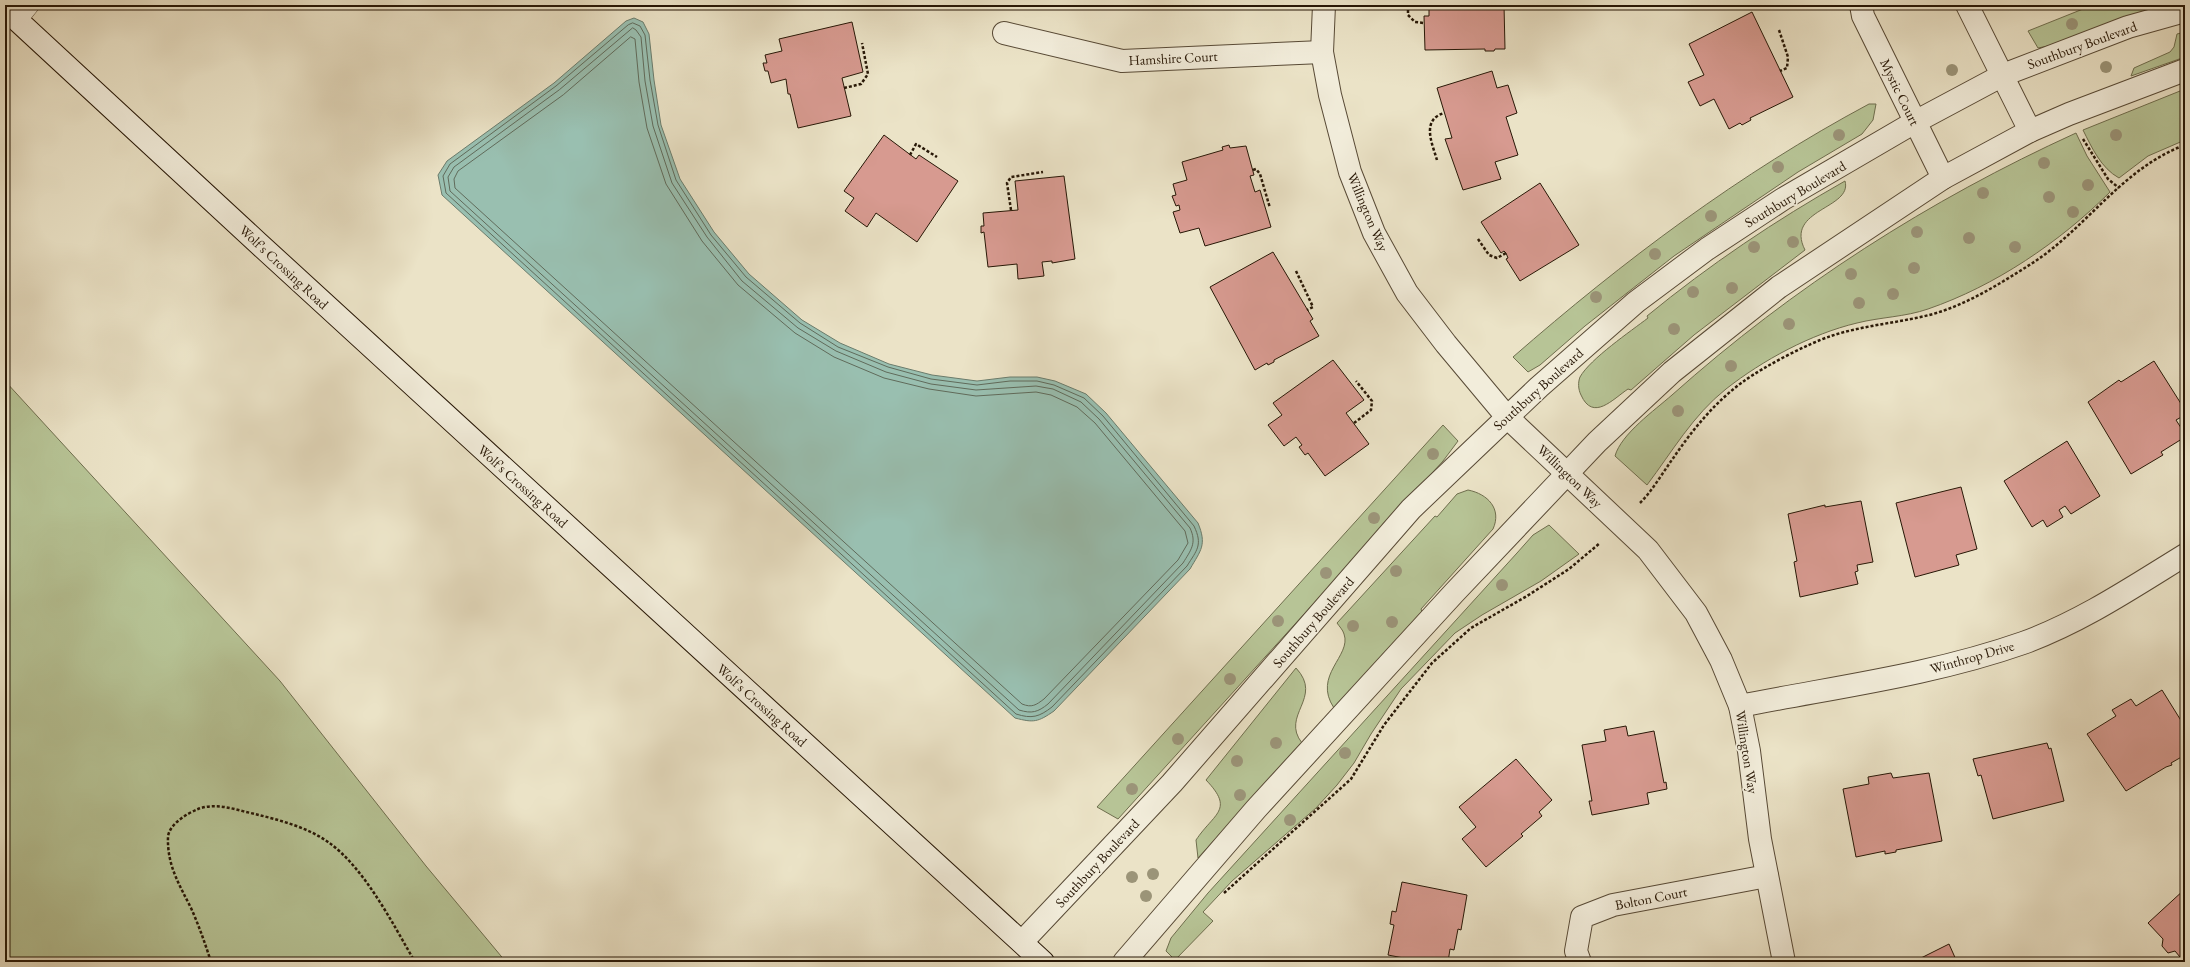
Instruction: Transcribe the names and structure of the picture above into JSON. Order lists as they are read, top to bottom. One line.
{"streets":{"street":["Southbury Boulevard","Hamshire Court","Mystic Court","Willington Way","Wolf's Crossing Road","Winthrop Drive","Bolton Court"]},"crossings":[["Southbury Boulevard","Mystic Court"],["Southbury Boulevard","Willington Way"],["Southbury Boulevard","Wolf's Crossing Road"],["Hamshire Court","Willington Way"],["Willington Way","Winthrop Drive"],["Willington Way","Bolton Court"]]}
